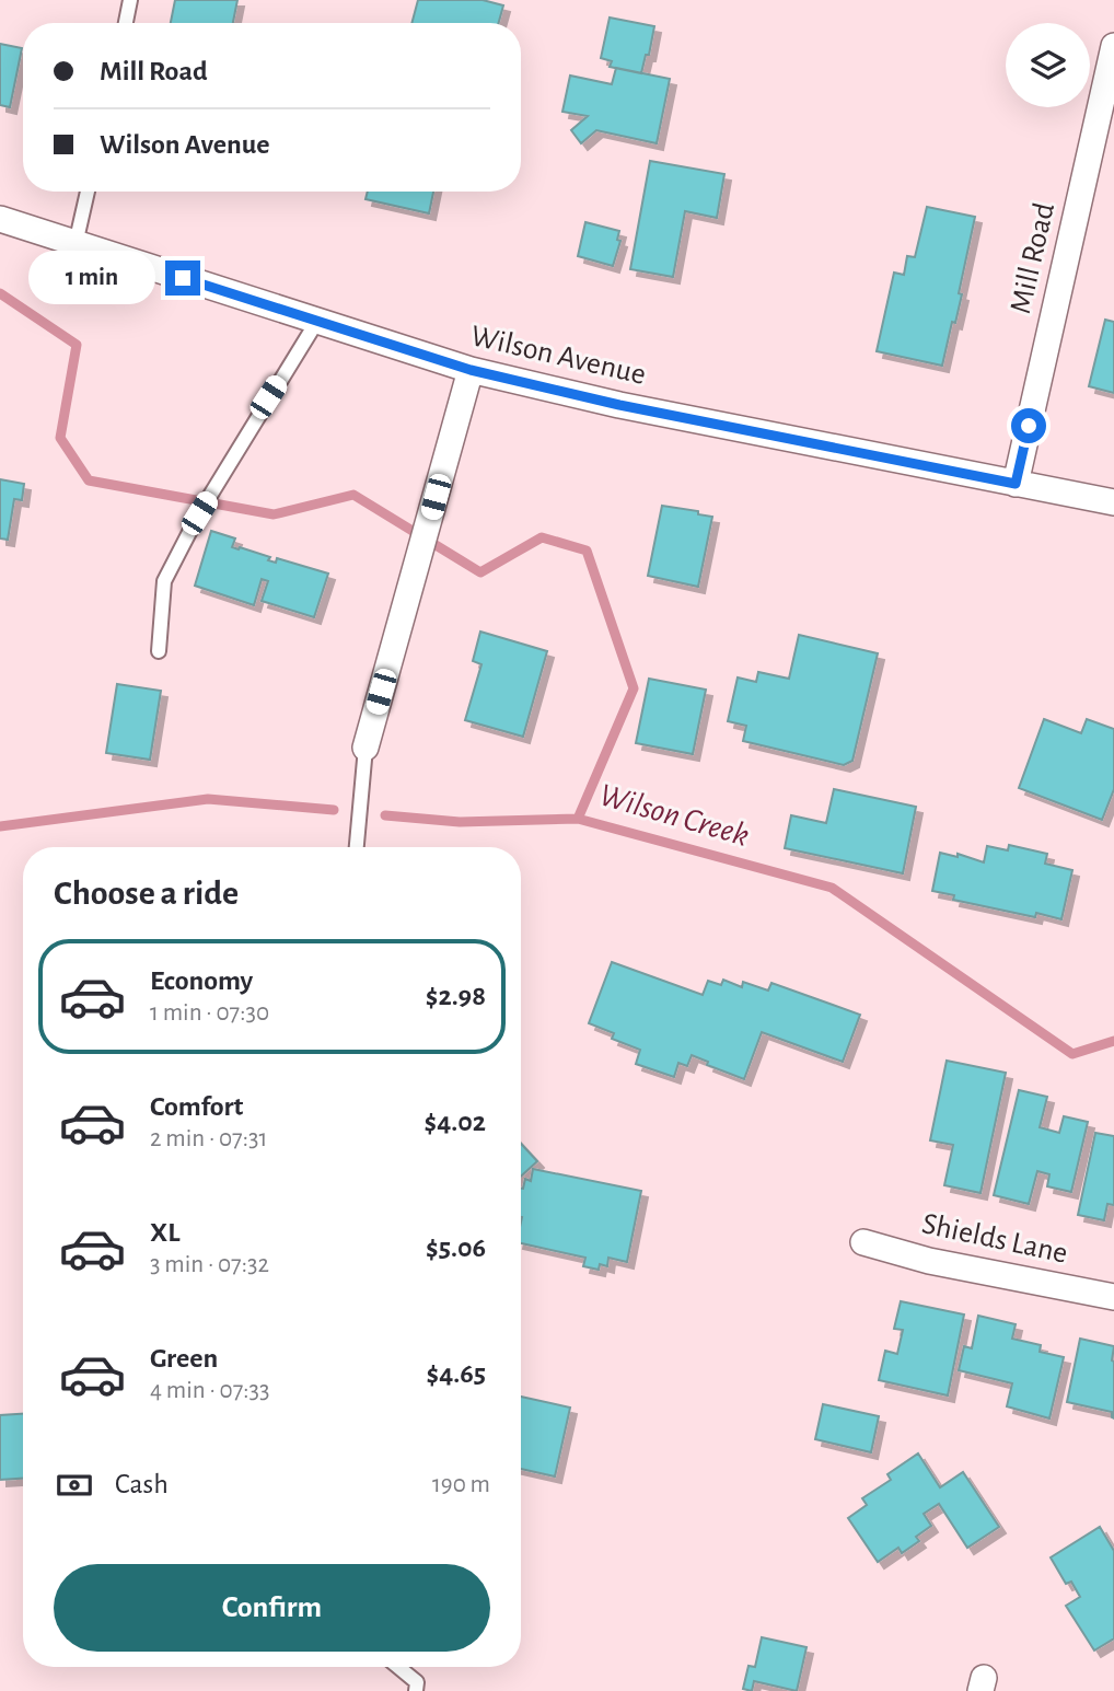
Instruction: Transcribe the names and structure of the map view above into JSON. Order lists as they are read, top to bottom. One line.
{"streets":{"street":["Mill Road","Wilson Avenue","Shields Lane"]},"crossings":[["Mill Road","Wilson Avenue"]],"water":["Wilson Creek"],"page":{"banner":["Mill Road","Wilson Avenue"],"bubble":"1 min","heading":"Choose a ride","list":[{"name":"Economy","note":"1 min · 07:30","value":"$2.98"},{"name":"Comfort","note":"2 min · 07:31","value":"$4.02"},{"name":"XL","note":"3 min · 07:32","value":"$5.06"},{"name":"Green","note":"4 min · 07:33","value":"$4.65"}],"pay":["Cash","190 m"],"buttons":"Confirm"}}
